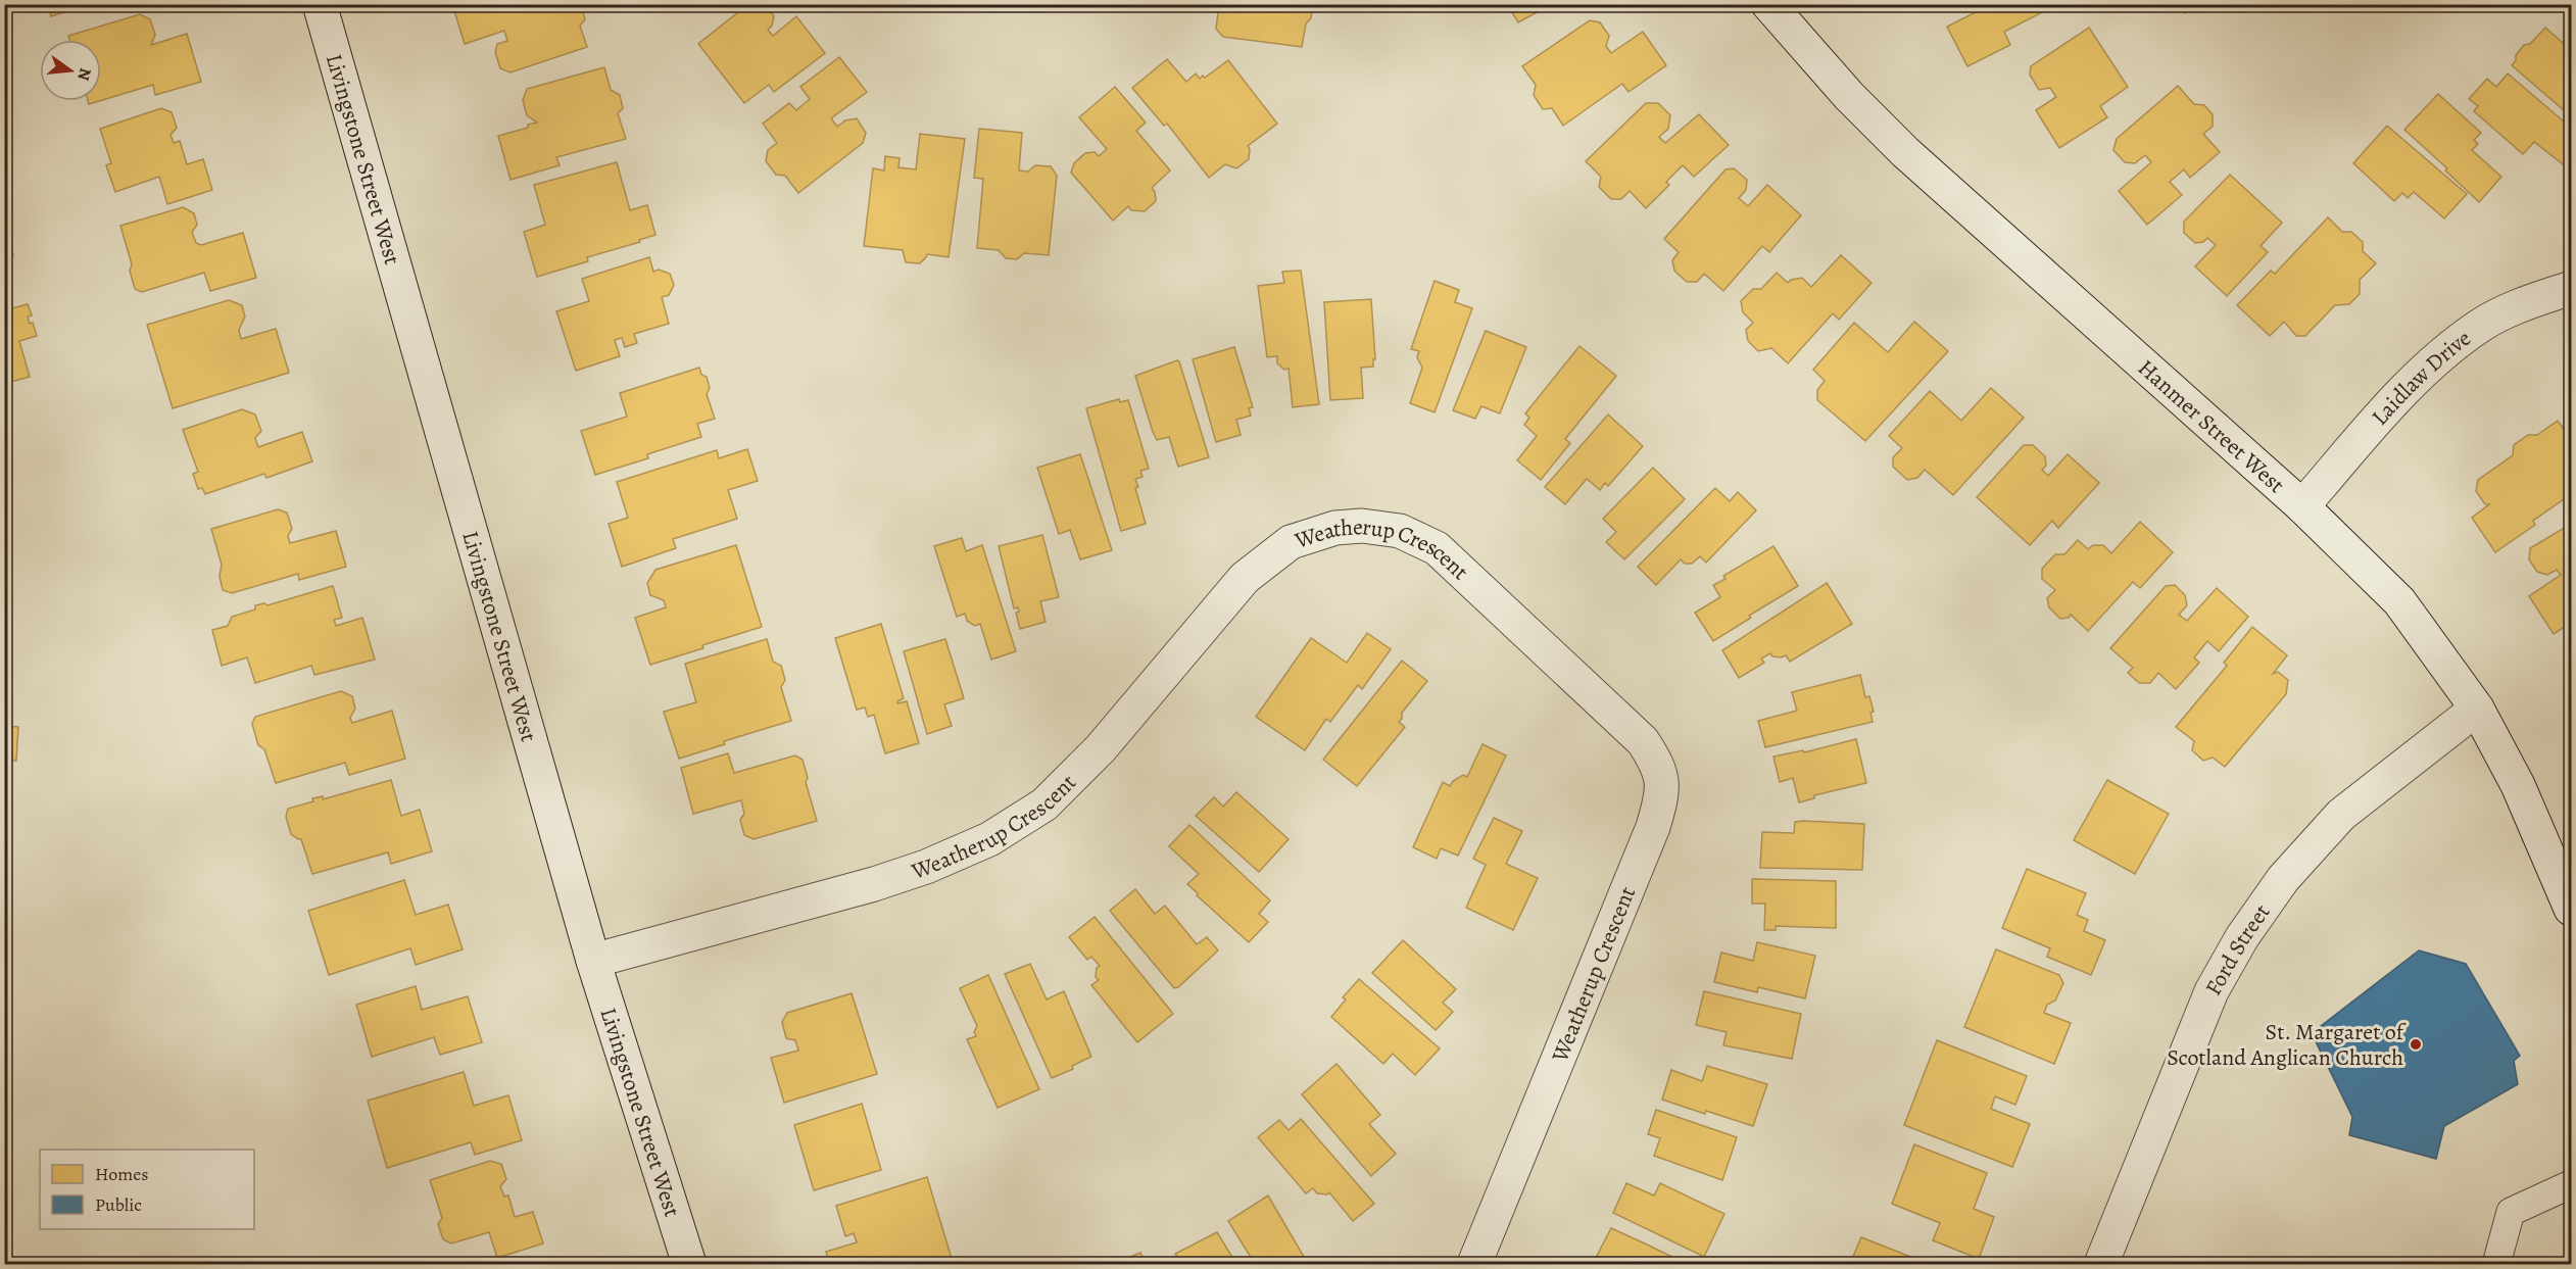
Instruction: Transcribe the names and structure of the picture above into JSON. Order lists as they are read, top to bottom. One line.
{"streets":{"street":["Livingstone Street West","Laidlaw Drive","Hanmer Street West","Weatherup Crescent","Ford Street"]},"crossings":[["Livingstone Street West","Weatherup Crescent"],["Laidlaw Drive","Hanmer Street West"],["Hanmer Street West","Ford Street"]],"places":["St. Margaret of Scotland Anglican Church"],"legend":["Homes","Public"],"north":"right"}
